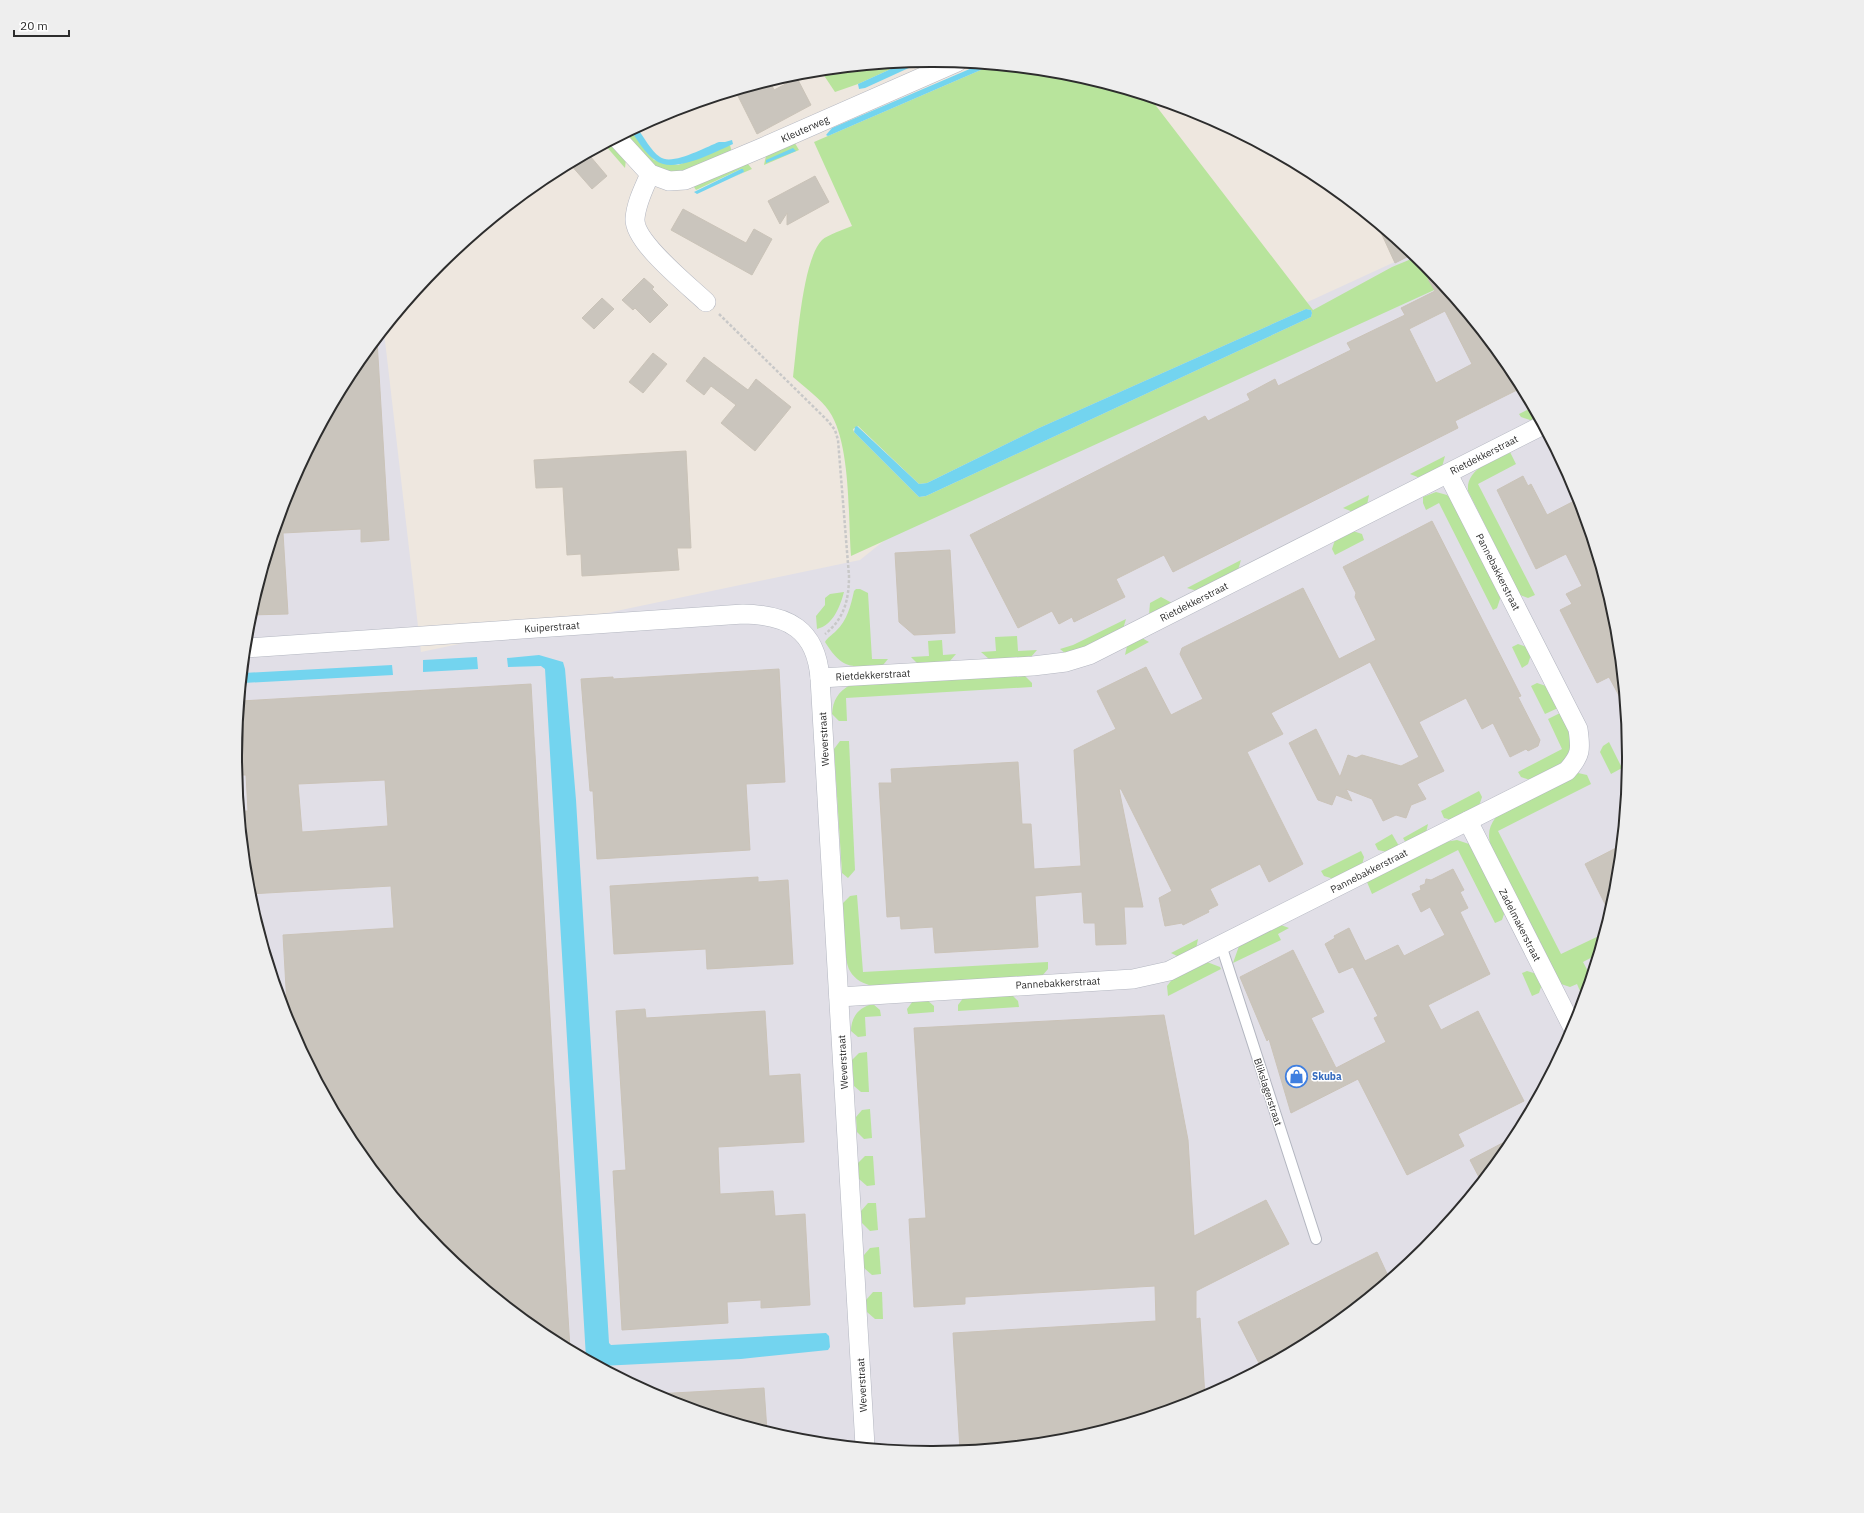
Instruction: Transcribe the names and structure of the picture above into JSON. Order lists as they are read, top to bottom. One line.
{"streets":{"street":["Kleuterweg","Rietdekkerstraat","Pannebakkerstraat","Kuiperstraat","Weverstraat","Zadelmakerstraat"],"lane":["Blikslagerstraat"]},"crossings":[["Rietdekkerstraat","Pannebakkerstraat"],["Rietdekkerstraat","Kuiperstraat"],["Rietdekkerstraat","Weverstraat"],["Pannebakkerstraat","Weverstraat"],["Pannebakkerstraat","Zadelmakerstraat"],["Pannebakkerstraat","Blikslagerstraat"],["Kuiperstraat","Weverstraat"]],"places":{"shop":["Skuba"]},"scale_bar":"20 m"}
